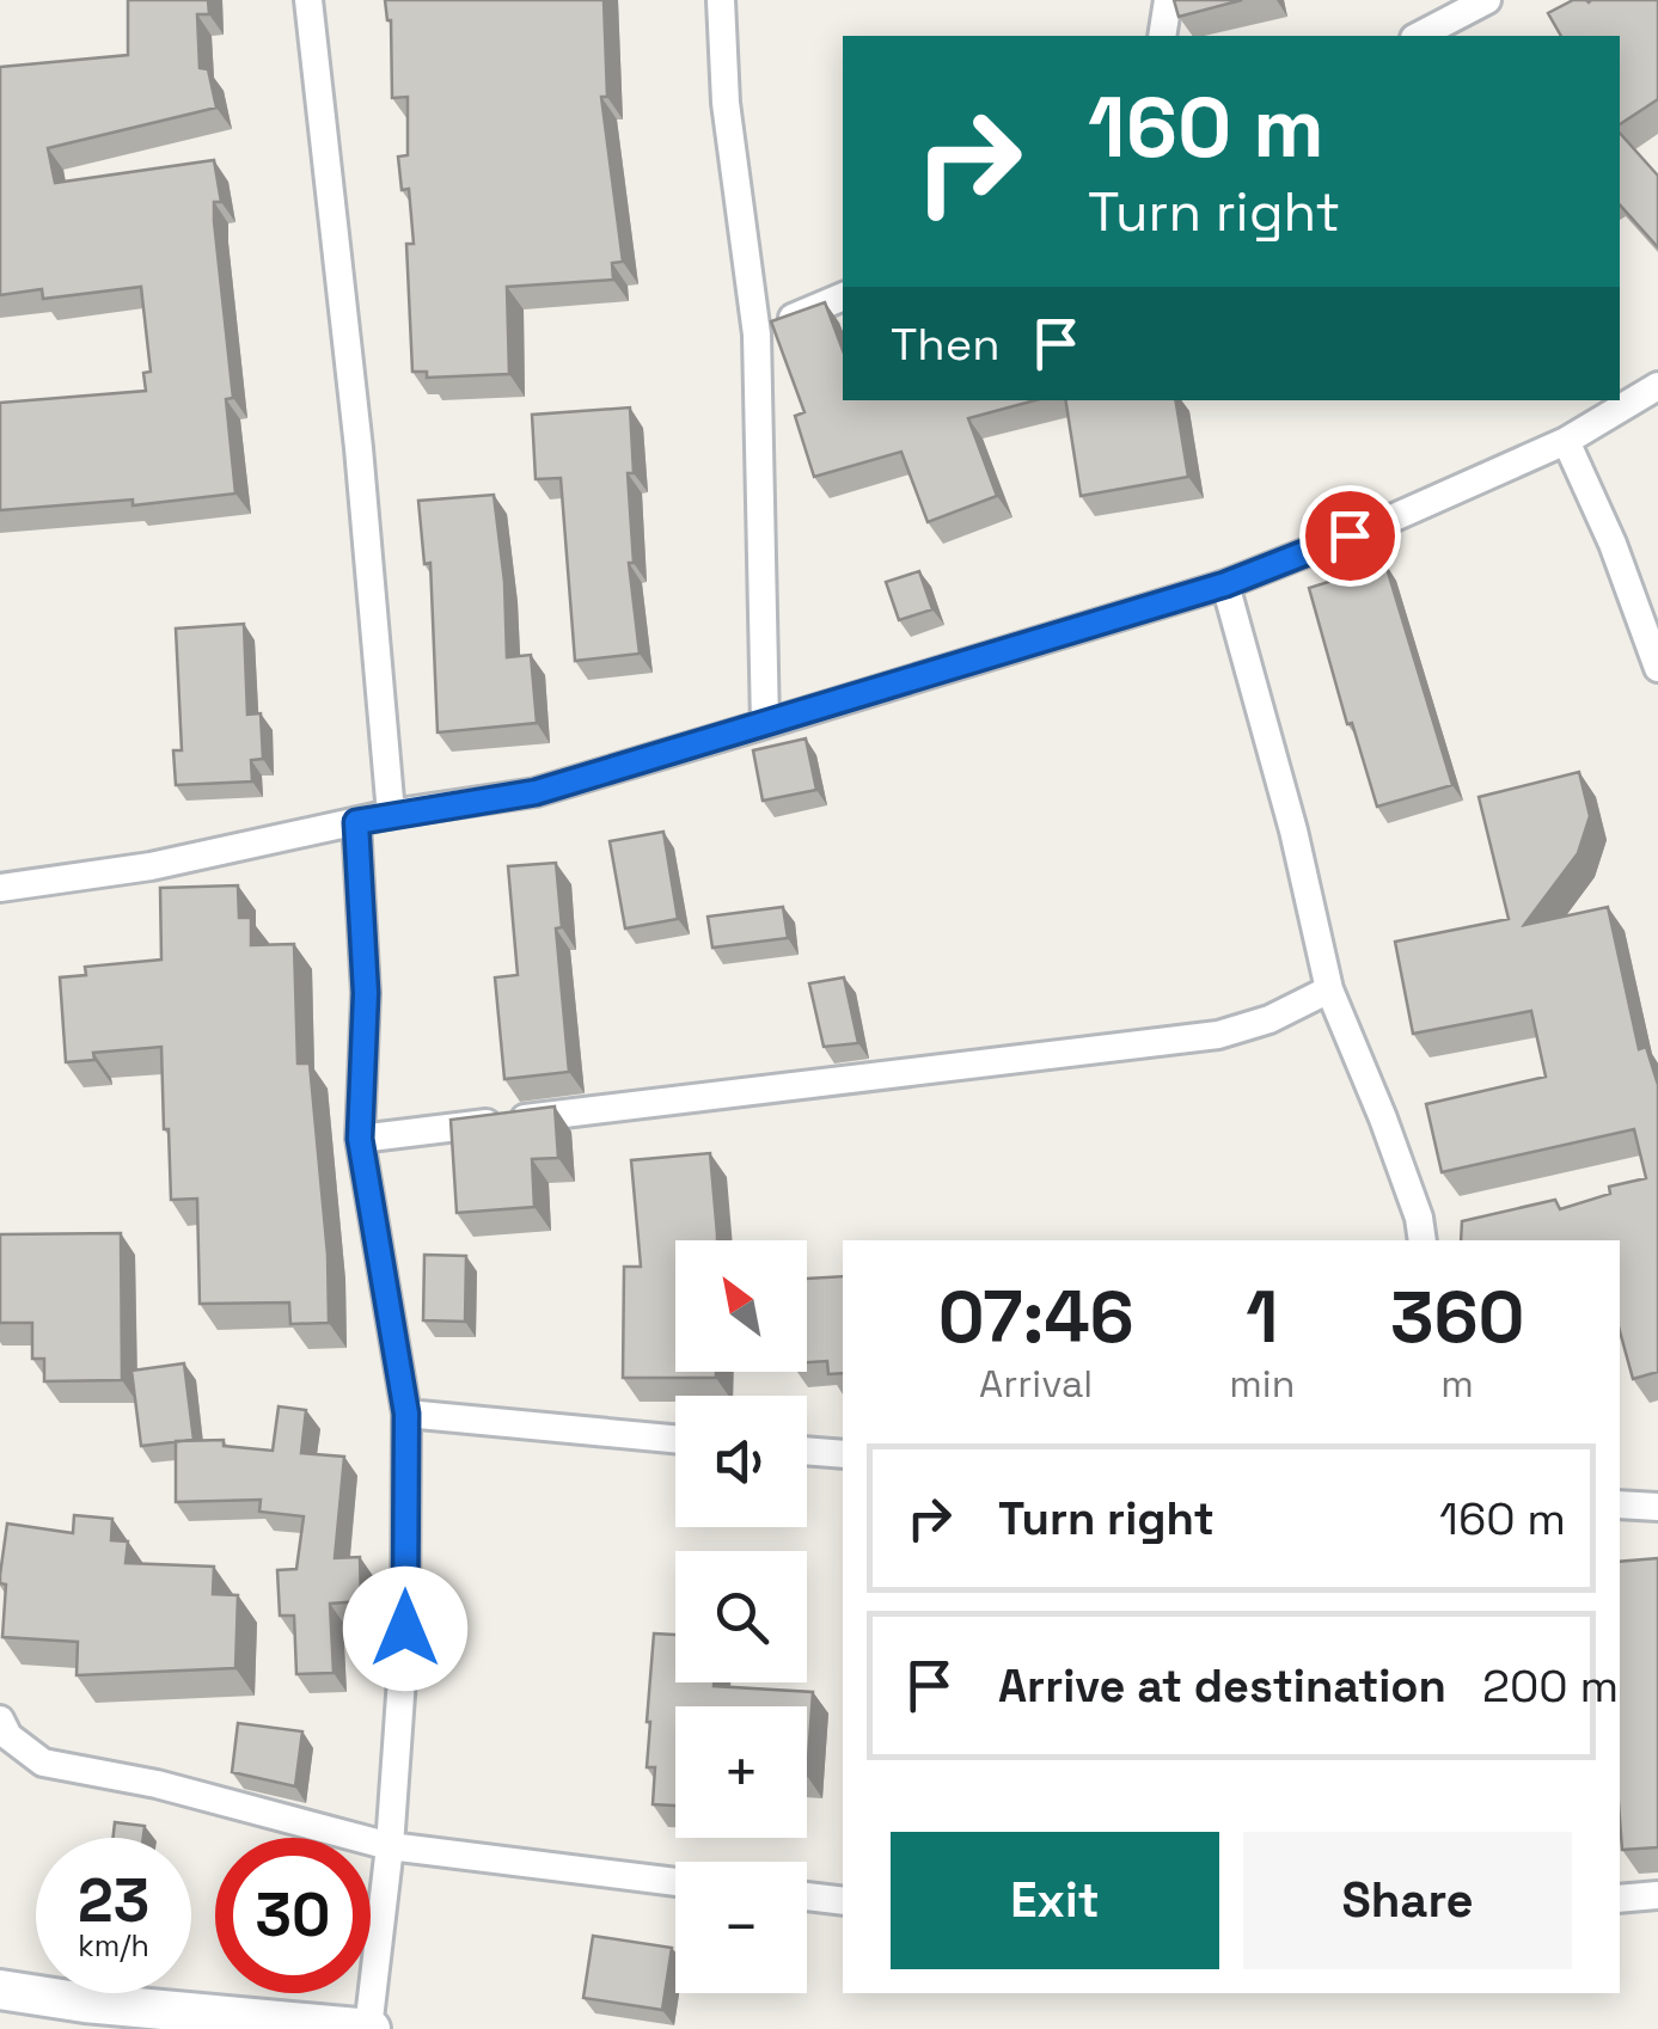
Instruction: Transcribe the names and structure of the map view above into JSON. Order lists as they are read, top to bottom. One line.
{"north":"top left","page":{"turn":["160 m","Turn right"],"then":"Then","map_buttons":["+","−"],"eta":["07:46","Arrival","1","min","360","m"],"list":[{"name":"Turn right","value":"160 m"},{"name":"Arrive at destination","value":"200 m"}],"buttons":["Exit","Share"],"speed":"23 km/h","limit":"30"}}
